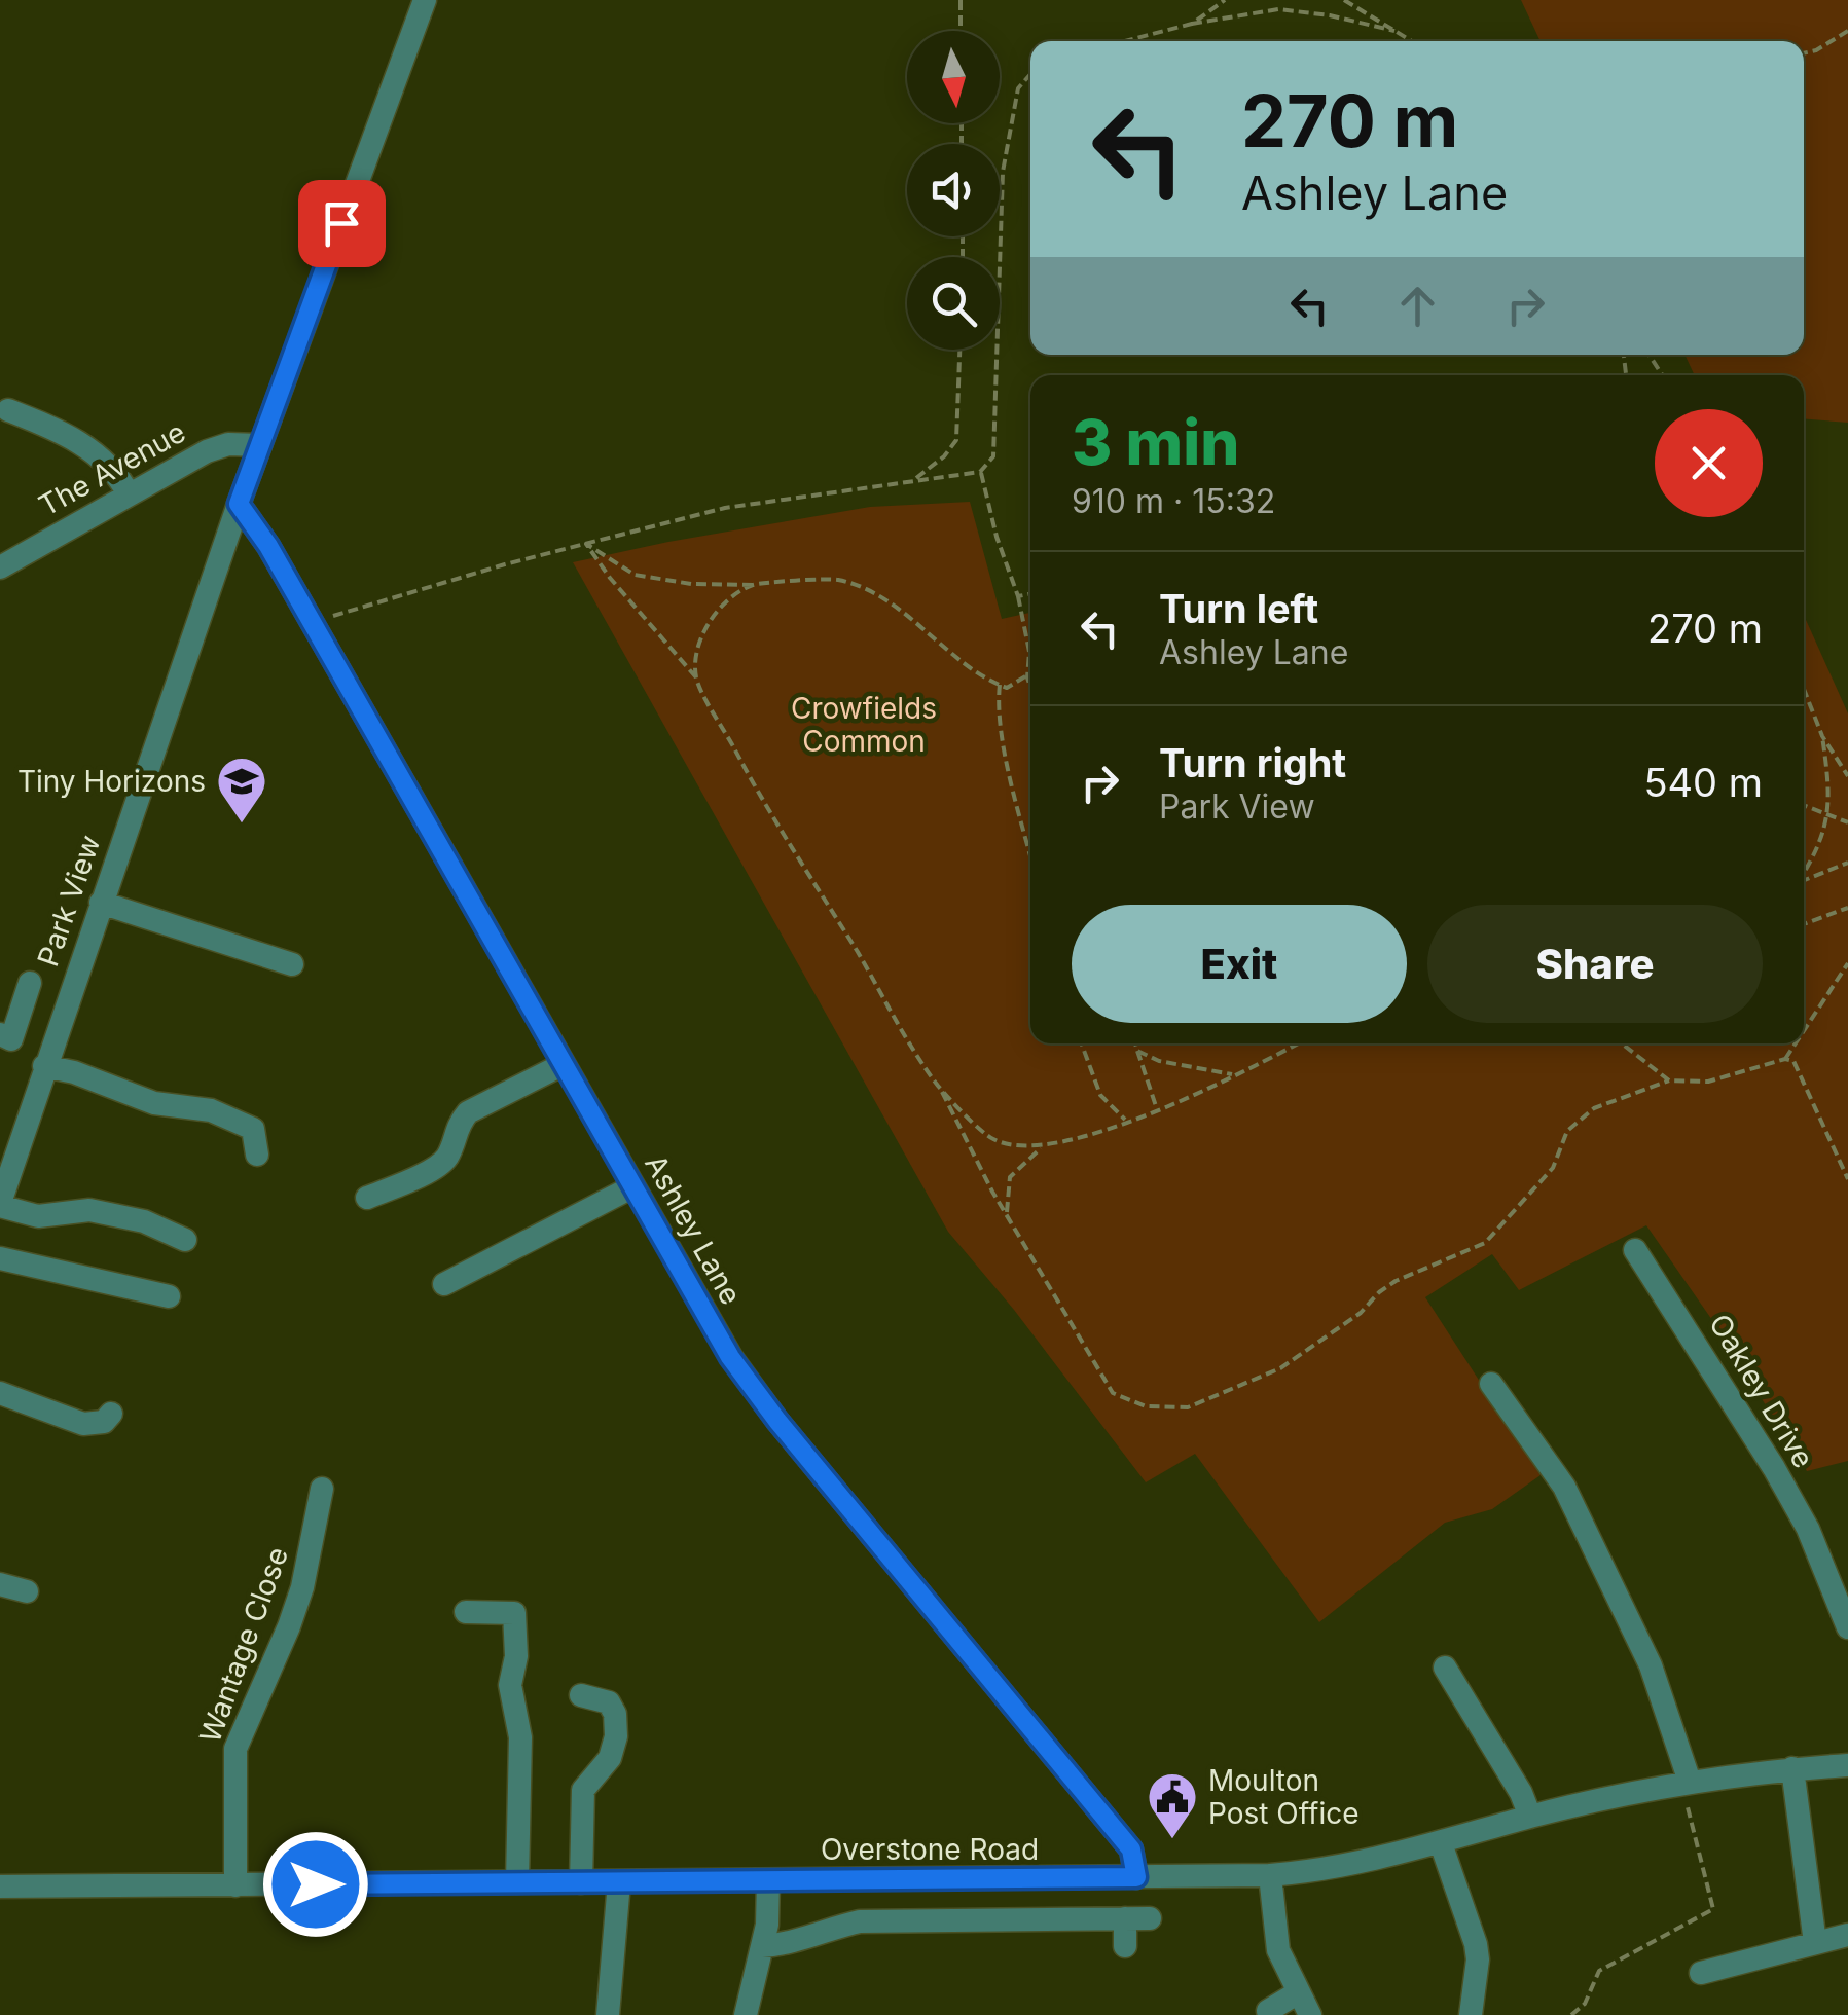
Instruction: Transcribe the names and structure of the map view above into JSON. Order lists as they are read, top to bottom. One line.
{"streets":{"street":["The Avenue","Park View","Ashley Lane","Oakley Drive","Wantage Close","Overstone Road"]},"crossings":[["The Avenue","Park View"],["Park View","Ashley Lane"],["Ashley Lane","Overstone Road"],["Wantage Close","Overstone Road"]],"parks":["Crowfields Common"],"places":{"school or university":["Tiny Horizons"],"public building":["Moulton Post Office"]},"north":"bottom","page":{"turn":["270 m","Ashley Lane"],"heading":["3 min","910 m · 15:32"],"list":[{"name":"Turn left","note":"Ashley Lane","value":"270 m"},{"name":"Turn right","note":"Park View","value":"540 m"}],"buttons":["Exit","Share"]}}
